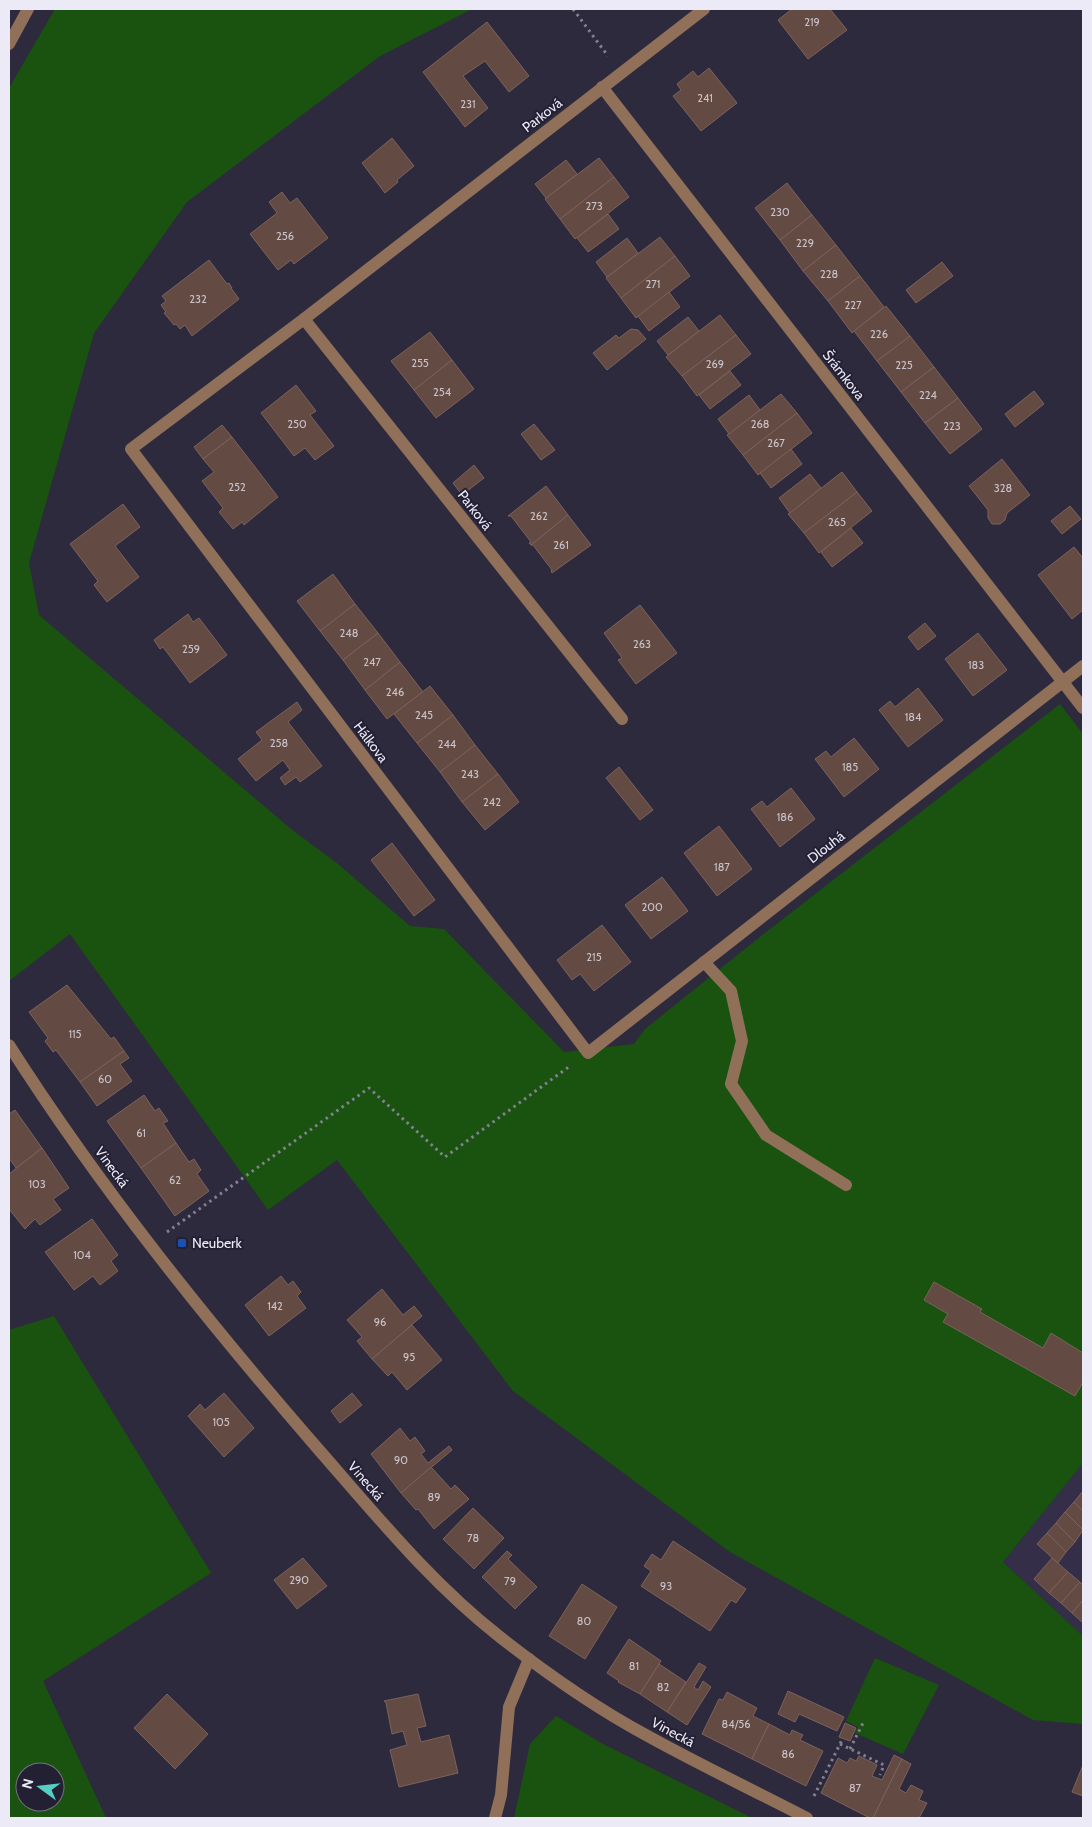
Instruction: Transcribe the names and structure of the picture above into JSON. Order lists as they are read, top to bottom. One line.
{"streets":{"street":["Parková","Šrámkova","Hálkova","Dlouhá","Vinecká"]},"crossings":[["Parková","Šrámkova"],["Parková","Hálkova"],["Šrámkova","Dlouhá"],["Hálkova","Dlouhá"]],"places":{"transit":["Neuberk"]},"house_numbers":["219","241","231","273","230","256","229","228","271","232","227","226","255","269","225","254","224","250","268","223","267","252","328","262","265","261","248","263","259","247","183","246","245","184","258","244","185","243","242","186","187","200","215","115","60","61","62","103","104","142","96","95","105","90","89","78","290","79","93","80","81","82","84/56","86","87"],"north":"left"}
